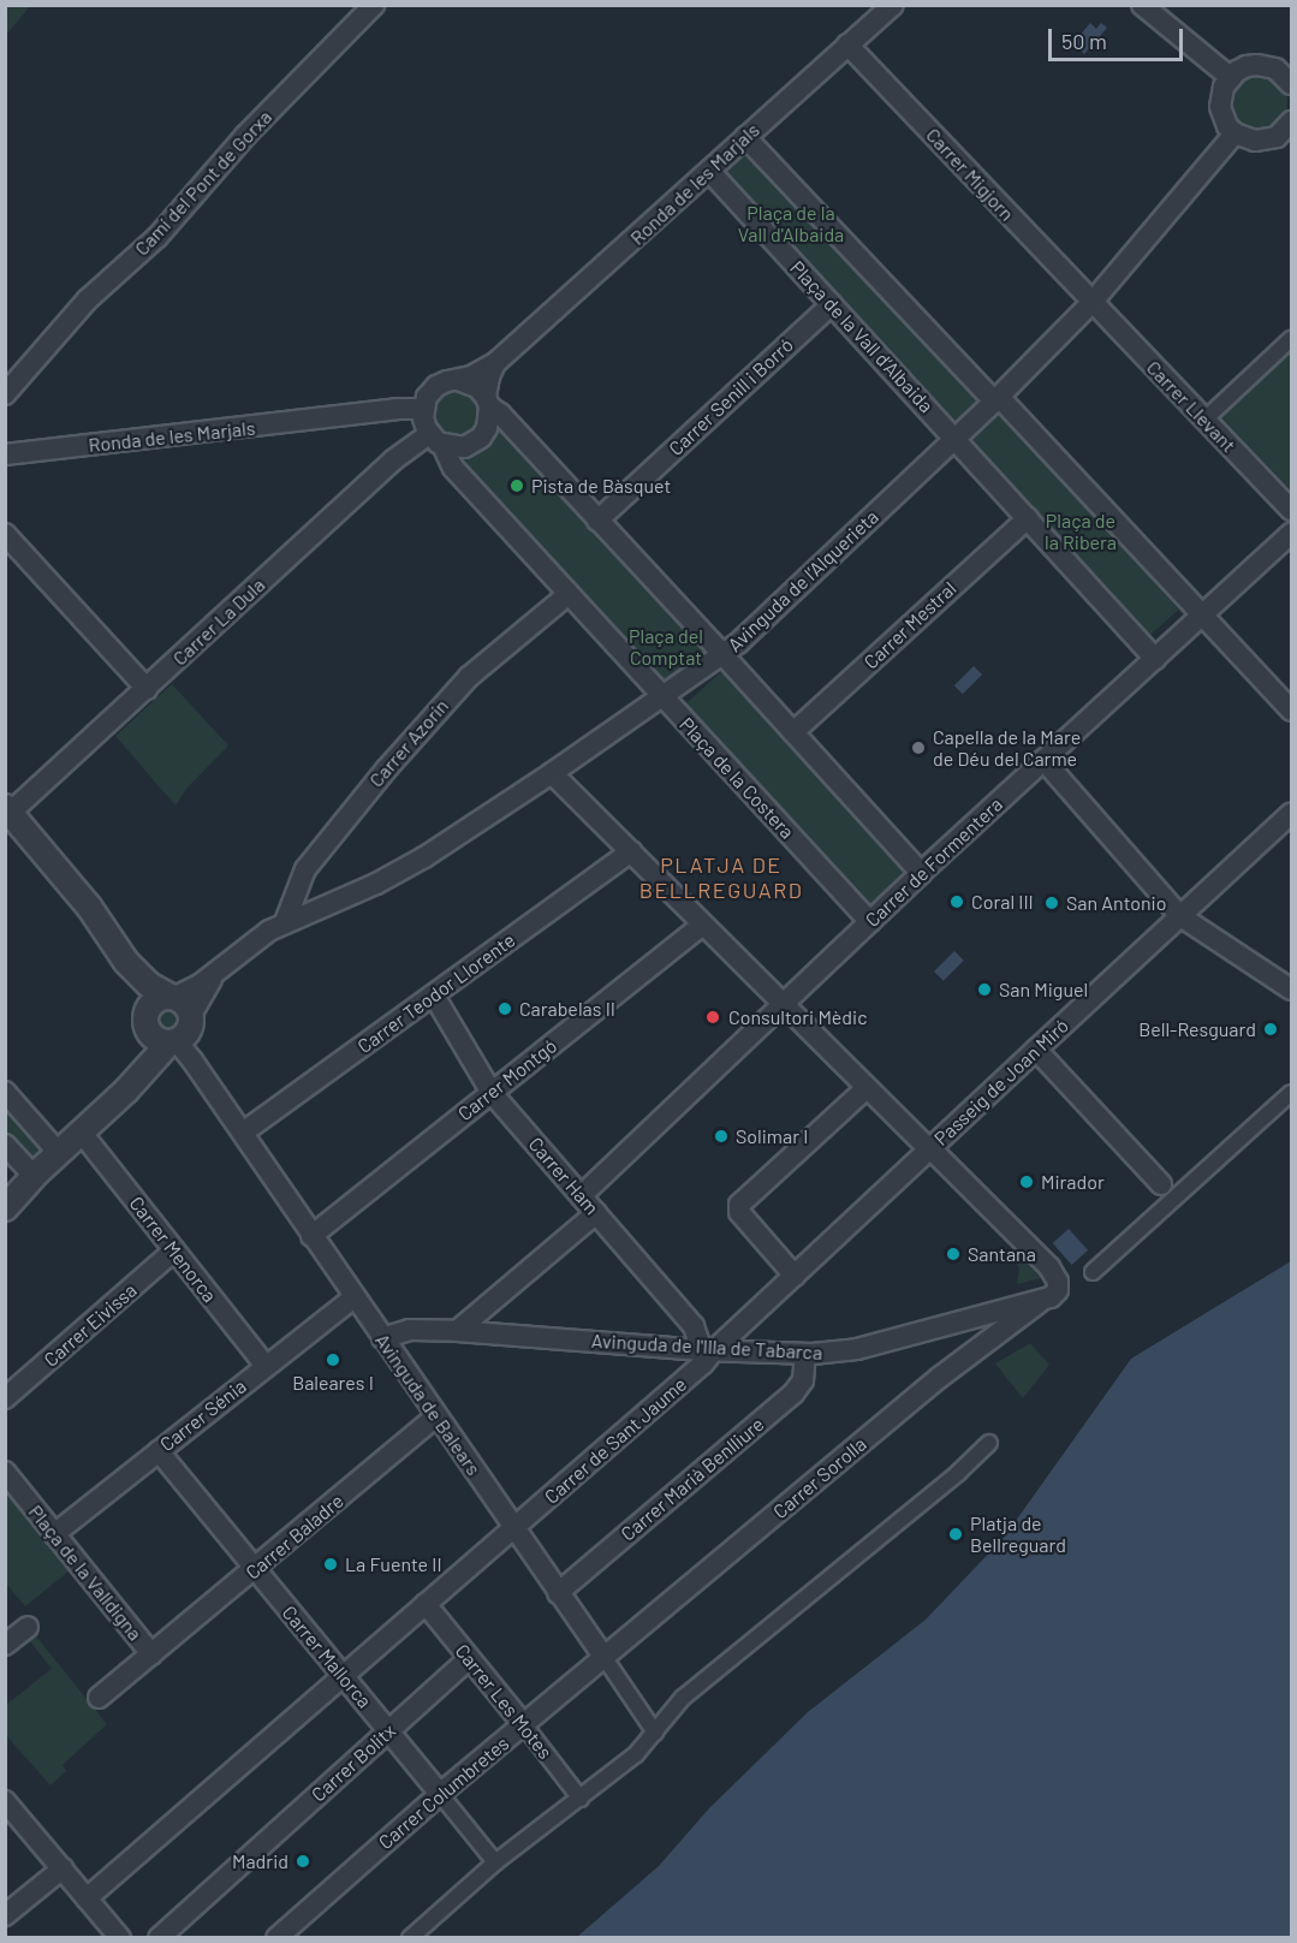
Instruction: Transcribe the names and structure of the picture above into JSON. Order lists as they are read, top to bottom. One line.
{"streets":{"street":["Carrer Migjorn","Camí del Pont de Gorxa","Ronda de les Marjals","Plaça de la Vall d’Albaida","Carrer Senill i Borró","Carrer Llevant","Avinguda de l’Alquerieta","Carrer La Dula","Carrer Mestral","Carrer Azorín","Plaça de la Costera","Carrer de Formentera","Carrer Teodor Llorente","Carrer Montgó","Passeig de Joan Miró","Carrer Ham","Carrer Menorca","Carrer Eivissa","Avinguda de l'Illa de Tabarca","Avinguda de Balears","Carrer Sénia","Carrer de Sant Jaume","Carrer Sorolla","Carrer Marià Benlliure","Carrer Baladre","Plaça de la Valldigna","Carrer Mallorca","Carrer Les Motes","Carrer Bolitx","Carrer Columbretes"]},"crossings":[["Carrer Migjorn","Ronda de les Marjals"],["Carrer Migjorn","Carrer Llevant"],["Carrer Migjorn","Avinguda de l’Alquerieta"],["Ronda de les Marjals","Plaça de la Vall d’Albaida"],["Ronda de les Marjals","Carrer La Dula"],["Plaça de la Vall d’Albaida","Carrer Senill i Borró"],["Plaça de la Vall d’Albaida","Avinguda de l’Alquerieta"],["Carrer Llevant","Avinguda de l’Alquerieta"],["Avinguda de l’Alquerieta","Carrer Azorín"],["Avinguda de l’Alquerieta","Plaça de la Costera"],["Avinguda de l’Alquerieta","Avinguda de Balears"],["Plaça de la Costera","Carrer de Formentera"],["Carrer de Formentera","Carrer Ham"],["Carrer Teodor Llorente","Carrer Ham"],["Carrer Teodor Llorente","Avinguda de Balears"],["Carrer Montgó","Carrer Ham"],["Carrer Montgó","Avinguda de Balears"],["Passeig de Joan Miró","Carrer Ham"],["Passeig de Joan Miró","Avinguda de l'Illa de Tabarca"],["Passeig de Joan Miró","Carrer de Sant Jaume"],["Carrer Ham","Avinguda de l'Illa de Tabarca"],["Carrer Ham","Carrer de Sant Jaume"],["Carrer Menorca","Carrer Eivissa"],["Carrer Menorca","Carrer Sénia"],["Avinguda de l'Illa de Tabarca","Avinguda de Balears"],["Avinguda de l'Illa de Tabarca","Carrer de Sant Jaume"],["Avinguda de l'Illa de Tabarca","Carrer Sorolla"],["Avinguda de l'Illa de Tabarca","Carrer Marià Benlliure"],["Avinguda de Balears","Carrer Sénia"],["Avinguda de Balears","Carrer de Sant Jaume"],["Avinguda de Balears","Carrer Sorolla"],["Avinguda de Balears","Carrer Marià Benlliure"],["Avinguda de Balears","Carrer Baladre"],["Avinguda de Balears","Carrer Columbretes"],["Carrer Sénia","Plaça de la Valldigna"],["Carrer Sénia","Carrer Mallorca"],["Carrer de Sant Jaume","Carrer Mallorca"],["Carrer de Sant Jaume","Carrer Les Motes"],["Carrer Sorolla","Carrer Columbretes"],["Carrer Baladre","Plaça de la Valldigna"],["Carrer Baladre","Carrer Mallorca"],["Carrer Mallorca","Carrer Bolitx"],["Carrer Mallorca","Carrer Columbretes"],["Carrer Les Motes","Carrer Bolitx"],["Carrer Les Motes","Carrer Columbretes"]],"districts":["PLATJA DE BELLREGUARD"],"parks":["Plaça de la Vall d'Albaida","Plaça de la Ribera","Plaça del Comptat"],"places":["Pista de Bàsquet","Capella de la Mare de Déu del Carme","Coral III","San Antonio","San Miguel","Carabelas II","Consultori Mèdic","Bell-Resguard","Solimar I","Mirador","Santana","Baleares I","Platja de Bellreguard","La Fuente II","Madrid"],"scale_bar":"50 m"}
